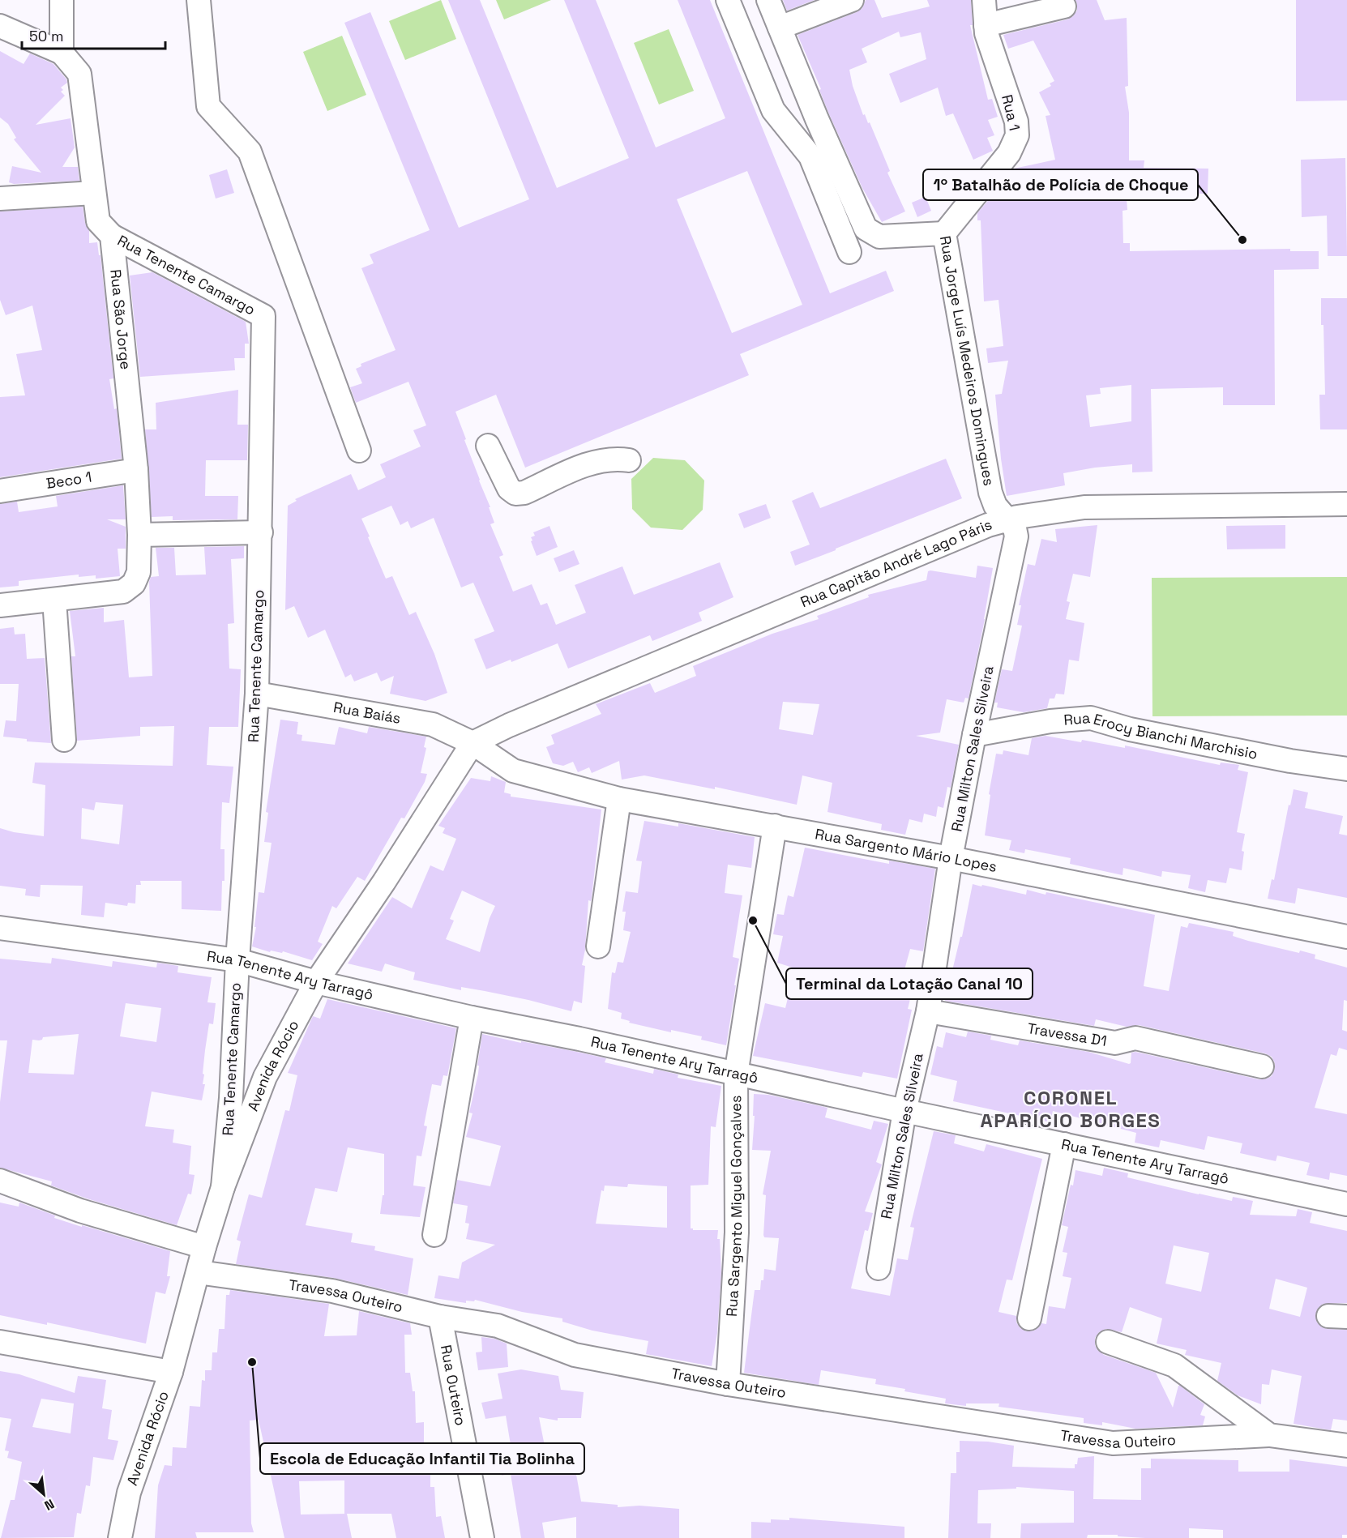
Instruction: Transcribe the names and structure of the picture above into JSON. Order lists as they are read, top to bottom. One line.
{"streets":{"street":["Rua 1","Rua Tenente Camargo","Rua São Jorge","Rua Jorge Luís Medeiros Domingues","Beco 1","Rua Capitão André Lago Páris","Rua Baiás","Rua Erocy Bianchi Marchisio","Rua Milton Sales Silveira","Rua Sargento Mário Lopes","Rua Tenente Ary Tarragô","Travessa D1","Avenida Rócio","Rua Sargento Miguel Gonçalves","Travessa Outeiro","Rua Outeiro"]},"crossings":[["Rua 1","Rua Jorge Luís Medeiros Domingues"],["Rua Tenente Camargo","Rua São Jorge"],["Rua Tenente Camargo","Rua Baiás"],["Rua Tenente Camargo","Rua Tenente Ary Tarragô"],["Rua Tenente Camargo","Avenida Rócio"],["Rua São Jorge","Beco 1"],["Rua Jorge Luís Medeiros Domingues","Rua Capitão André Lago Páris"],["Rua Jorge Luís Medeiros Domingues","Rua Milton Sales Silveira"],["Rua Capitão André Lago Páris","Rua Baiás"],["Rua Capitão André Lago Páris","Rua Milton Sales Silveira"],["Rua Capitão André Lago Páris","Rua Sargento Mário Lopes"],["Rua Capitão André Lago Páris","Avenida Rócio"],["Rua Baiás","Rua Sargento Mário Lopes"],["Rua Baiás","Avenida Rócio"],["Rua Erocy Bianchi Marchisio","Rua Milton Sales Silveira"],["Rua Milton Sales Silveira","Rua Sargento Mário Lopes"],["Rua Milton Sales Silveira","Rua Tenente Ary Tarragô"],["Rua Milton Sales Silveira","Travessa D1"],["Rua Sargento Mário Lopes","Avenida Rócio"],["Rua Sargento Mário Lopes","Rua Sargento Miguel Gonçalves"],["Rua Tenente Ary Tarragô","Avenida Rócio"],["Rua Tenente Ary Tarragô","Rua Sargento Miguel Gonçalves"],["Avenida Rócio","Travessa Outeiro"],["Rua Sargento Miguel Gonçalves","Travessa Outeiro"],["Travessa Outeiro","Rua Outeiro"]],"districts":["CORONEL APARÍCIO BORGES"],"places":["1º Batalhão de Polícia de Choque","Terminal da Lotação Canal 10","Escola de Educação Infantil Tia Bolinha"],"scale_bar":"50 m","north":"bottom right"}
